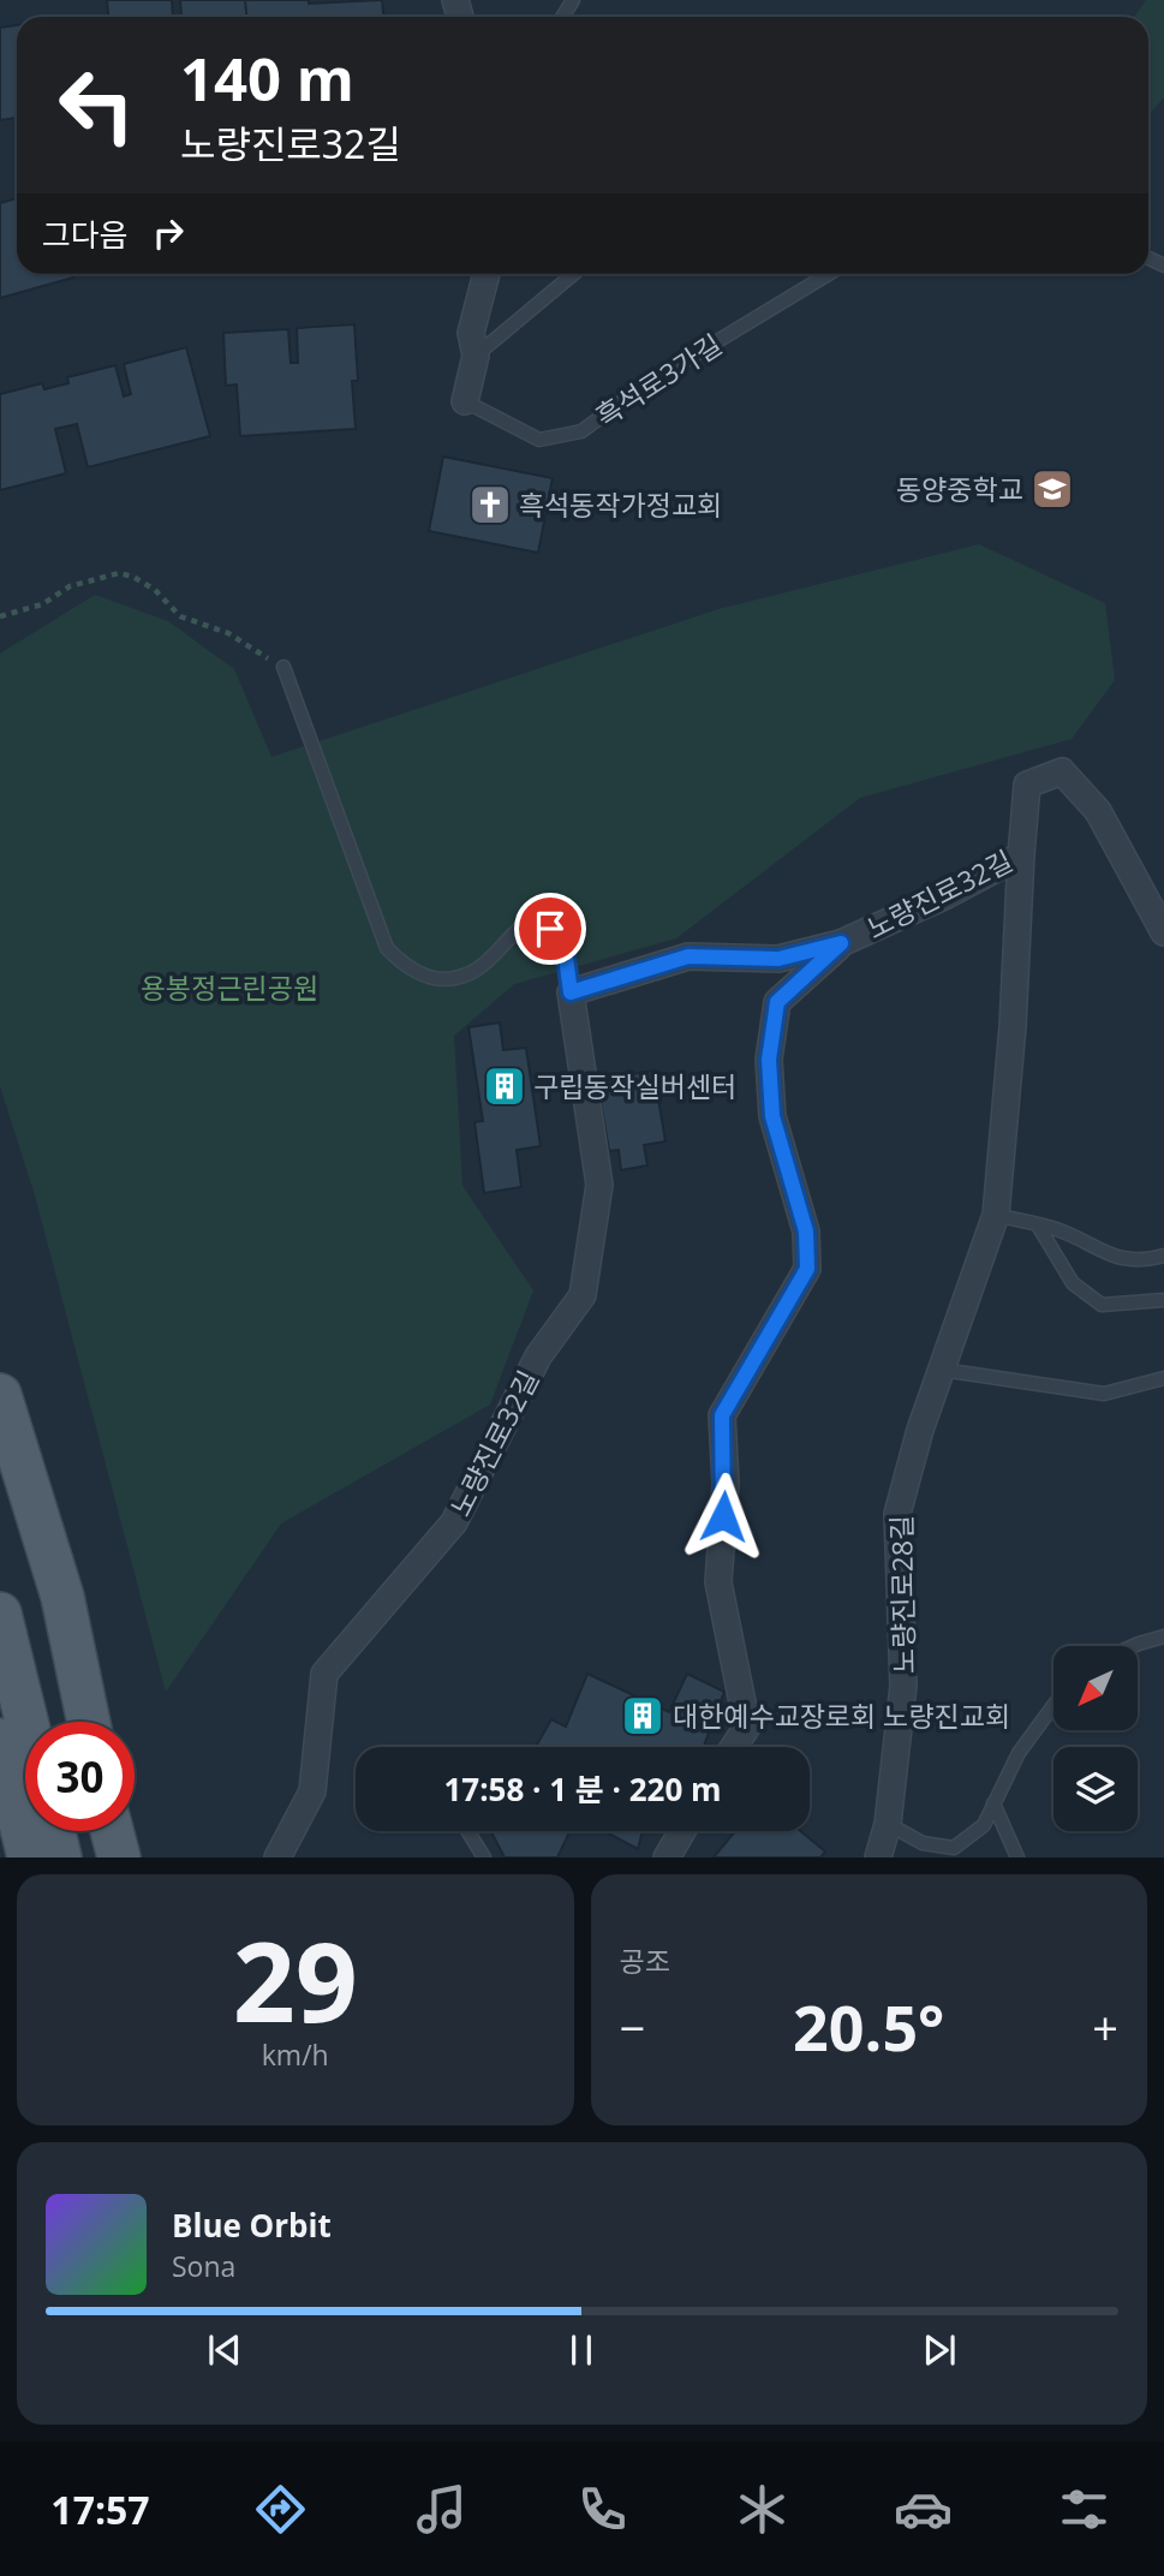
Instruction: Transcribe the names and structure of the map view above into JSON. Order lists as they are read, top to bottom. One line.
{"streets":{"street":["노량진로32길","노량진로28길"],"lane":["흑석로3가길"]},"crossings":[["노량진로32길","노량진로28길"]],"parks":["용봉정근린공원"],"places":{"school or university":["동양중학교"],"church":["흑석동작가정교회"],"building":["구립동작실버센터","대한예수교장로회 노량진교회"]},"north":"bottom left","page":{"turn":["140 m","노량진로32길"],"then":"그다음","limit":"30","trip":"17:58 · 1 분 · 220 m","tile":[["29","km/h"],"공조"],"heat":["−","20.5°","+"],"song":["Blue Orbit","Sona"],"tabs":"17:57"}}
